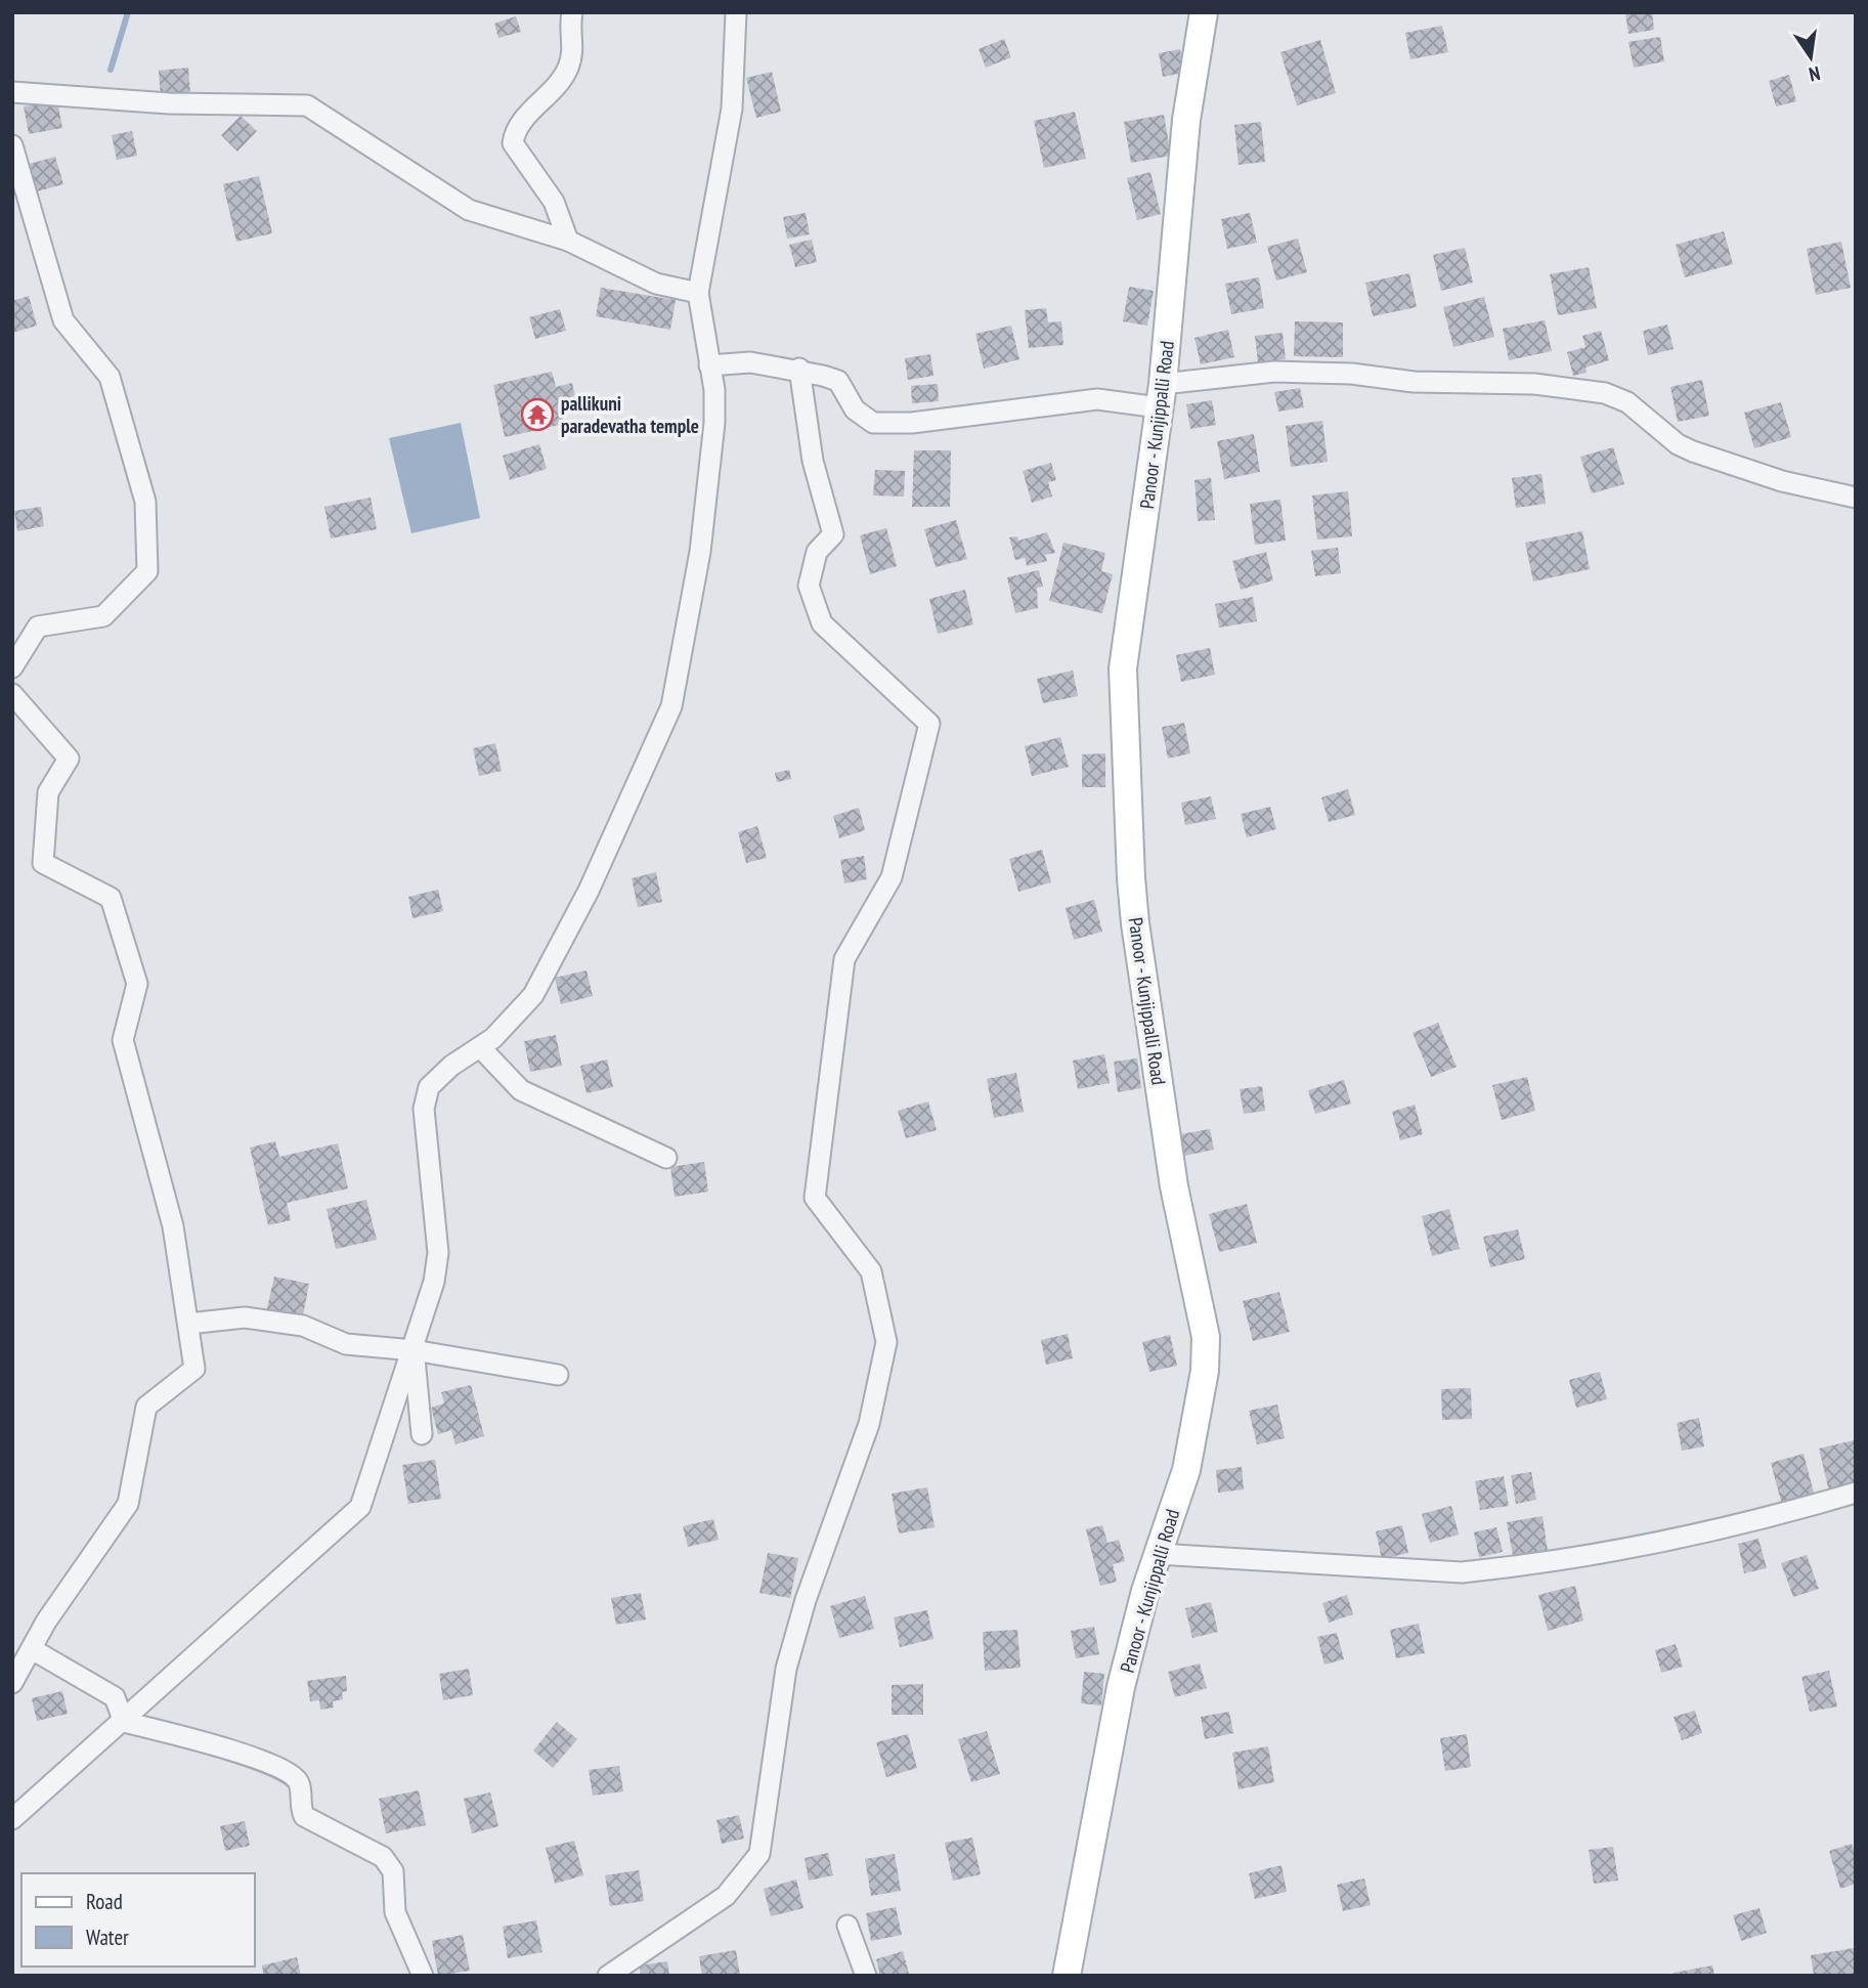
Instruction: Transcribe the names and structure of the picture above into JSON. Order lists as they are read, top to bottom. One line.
{"streets":{"main road":["Panoor - Kunjippalli Road"]},"places":{"temple":["pallikuni paradevatha temple"]},"legend":["Road","Water"],"north":"bottom"}
